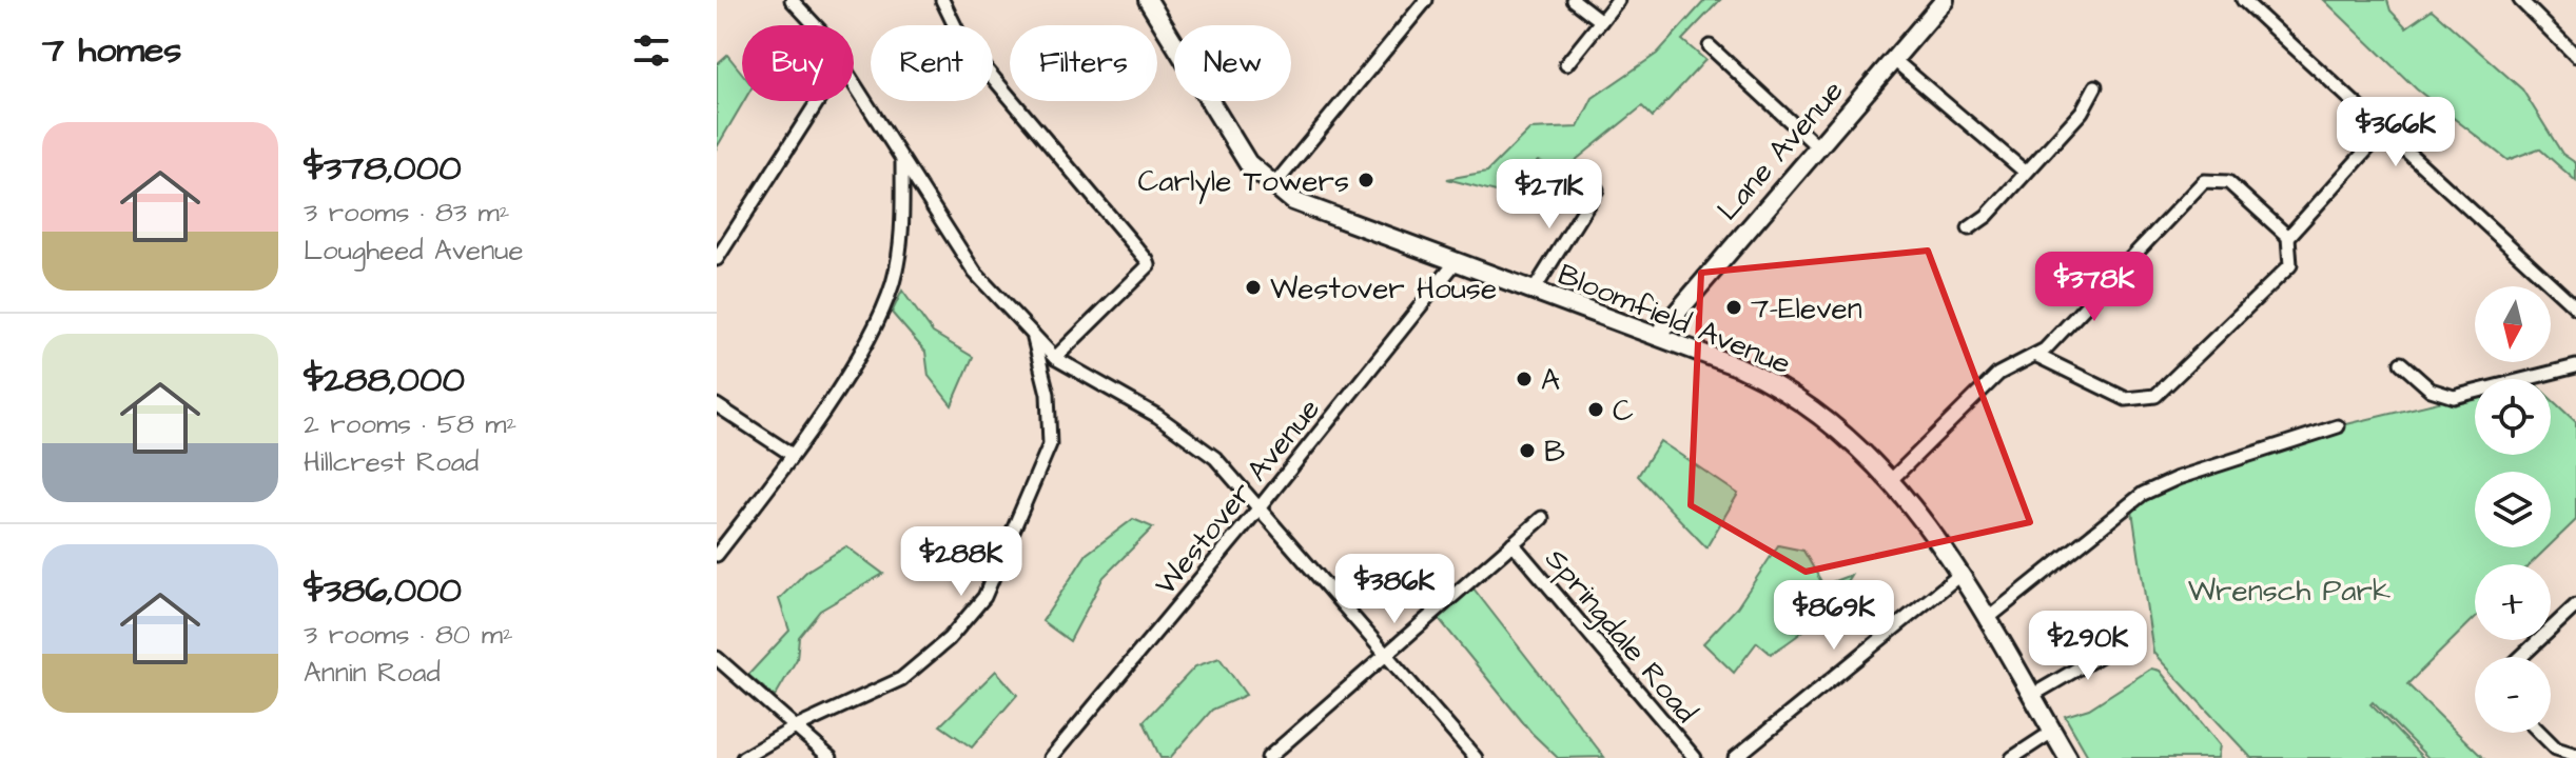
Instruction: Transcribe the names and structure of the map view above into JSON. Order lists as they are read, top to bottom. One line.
{"streets":{"main road":["Lane Avenue","Bloomfield Avenue"],"street":["Westover Avenue","Springdale Road"]},"crossings":[["Lane Avenue","Bloomfield Avenue"],["Bloomfield Avenue","Westover Avenue"]],"parks":["Wrensch Park"],"places":["Carlyle Towers","Westover House","7-Eleven","A","C","B"],"north":"bottom","page":{"heading":"7 homes","chip":["Buy","Rent","Filters","New"],"price":["$366K","$271K","$378K","$288K","$386K","$869K","$290K"],"list":[{"name":"$378,000","note":"3 rooms · 83 m² · Lougheed Avenue"},{"name":"$288,000","note":"2 rooms · 58 m² · Hillcrest Road"},{"name":"$386,000","note":"3 rooms · 80 m² · Annin Road"}],"map_buttons":["+","−"]}}
